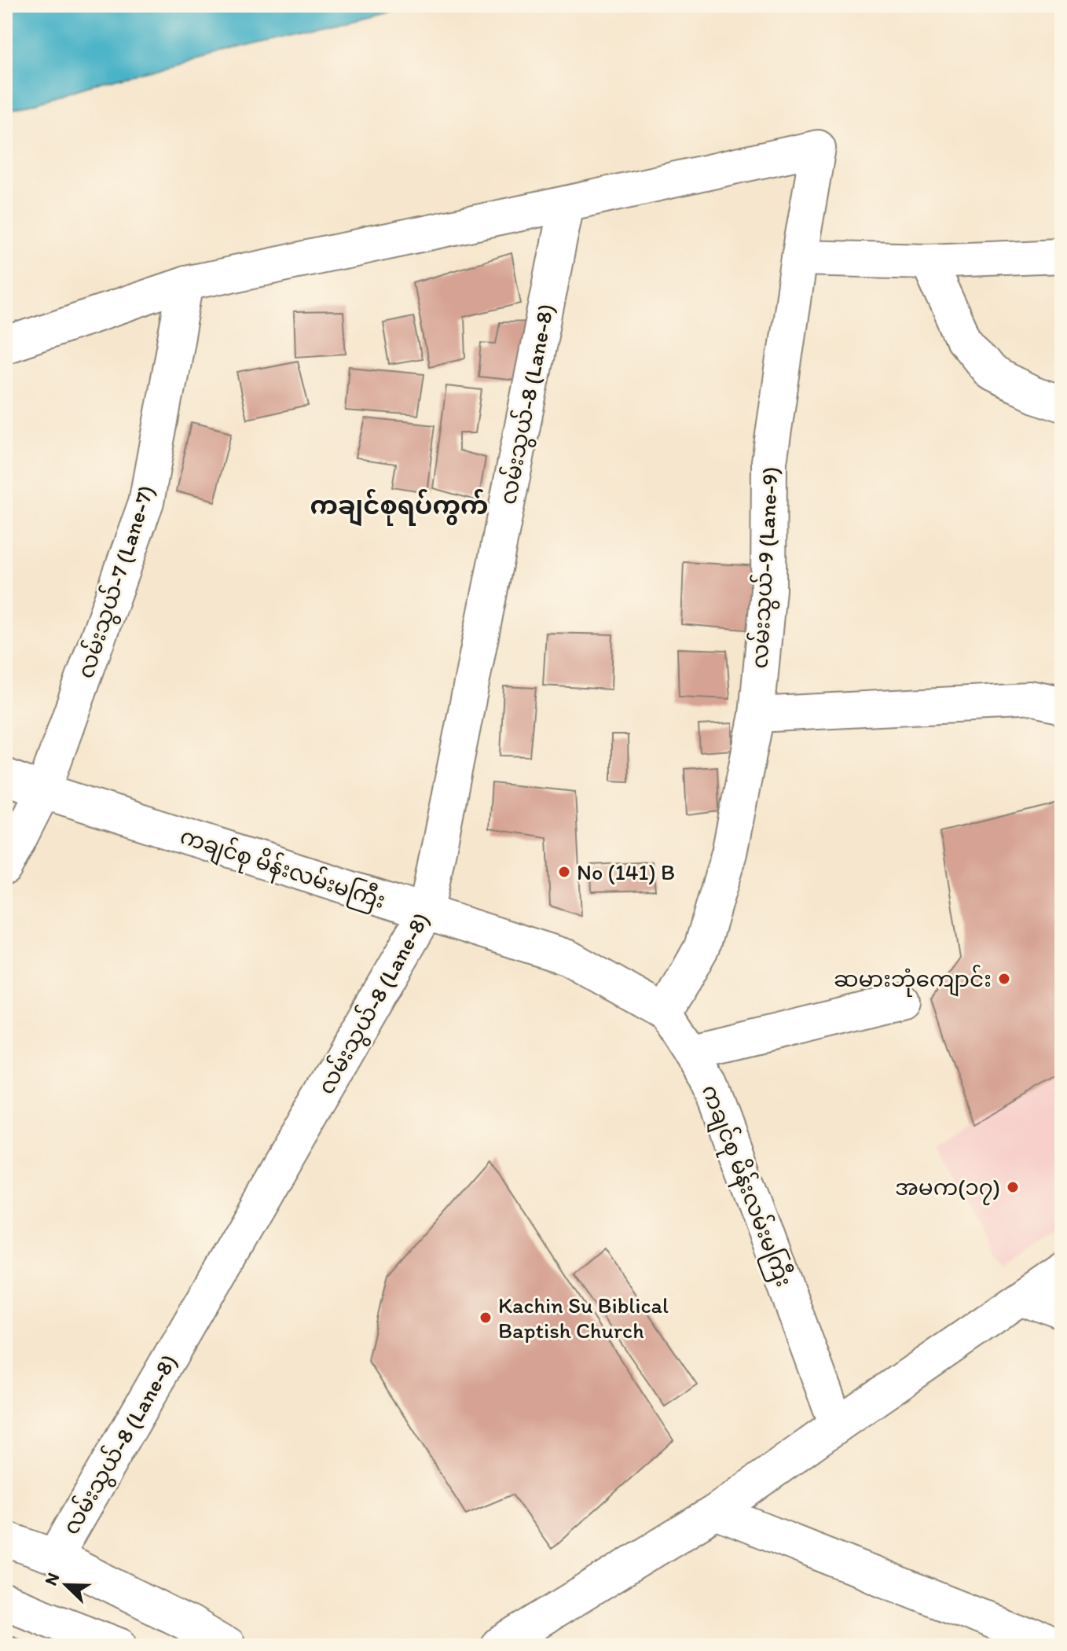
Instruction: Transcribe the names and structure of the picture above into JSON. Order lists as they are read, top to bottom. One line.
{"streets":{"street":["လမ်းသွယ်-8 (Lane-8)","လမ်းသွယ်-9 (Lane-9)","လမ်းသွယ်-7 (Lane-7)","ကချင်စု မိန်းလမ်းမကြီး"]},"crossings":[["လမ်းသွယ်-8 (Lane-8)","လမ်းသွယ်-9 (Lane-9)"],["လမ်းသွယ်-8 (Lane-8)","ကချင်စု မိန်းလမ်းမကြီး"],["လမ်းသွယ်-9 (Lane-9)","ကချင်စု မိန်းလမ်းမကြီး"],["လမ်းသွယ်-7 (Lane-7)","ကချင်စု မိန်းလမ်းမကြီး"]],"districts":["ကချင်စုရပ်ကွက်"],"places":["No (141) B","ဆမားဘုံကျောင်း","အမက(၁၇)","Kachin Su Biblical Baptish Church"],"north":"top left"}
